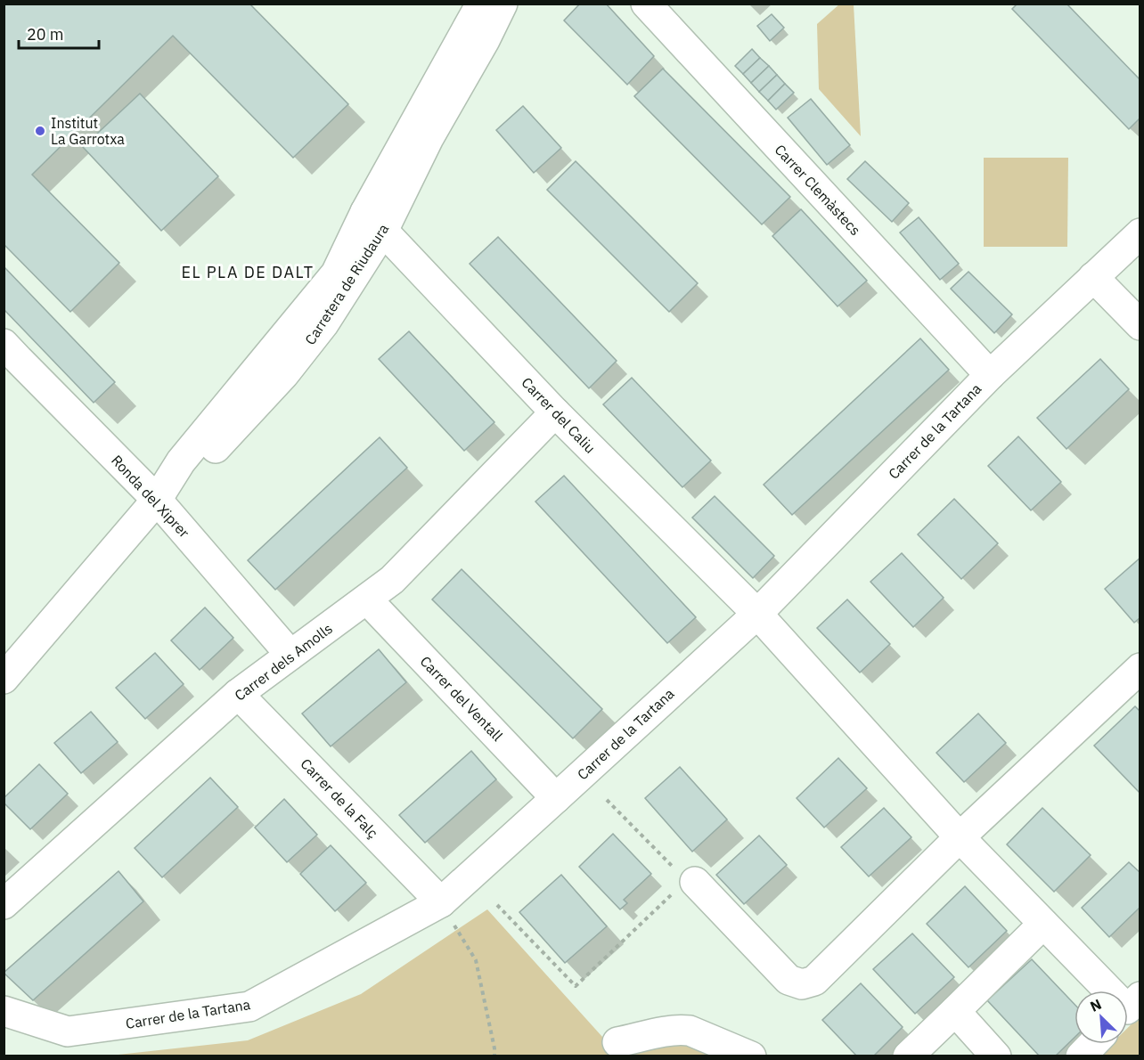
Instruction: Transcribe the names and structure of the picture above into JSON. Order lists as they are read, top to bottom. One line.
{"streets":{"street":["Carrer Clemàstecs","Carretera de Riudaura","Carrer del Caliu","Carrer de la Tartana","Ronda del Xiprer","Carrer dels Amolls","Carrer del Ventall","Carrer de la Falç"]},"crossings":[["Carrer Clemàstecs","Carrer de la Tartana"],["Carretera de Riudaura","Carrer del Caliu"],["Carretera de Riudaura","Ronda del Xiprer"],["Carrer del Caliu","Carrer de la Tartana"],["Carrer del Caliu","Carrer dels Amolls"],["Carrer de la Tartana","Carrer del Ventall"],["Carrer de la Tartana","Carrer de la Falç"],["Ronda del Xiprer","Carrer dels Amolls"],["Carrer dels Amolls","Carrer del Ventall"],["Carrer dels Amolls","Carrer de la Falç"]],"districts":["EL PLA DE DALT"],"places":["Institut La Garrotxa"],"scale_bar":"20 m","north":"top left"}
